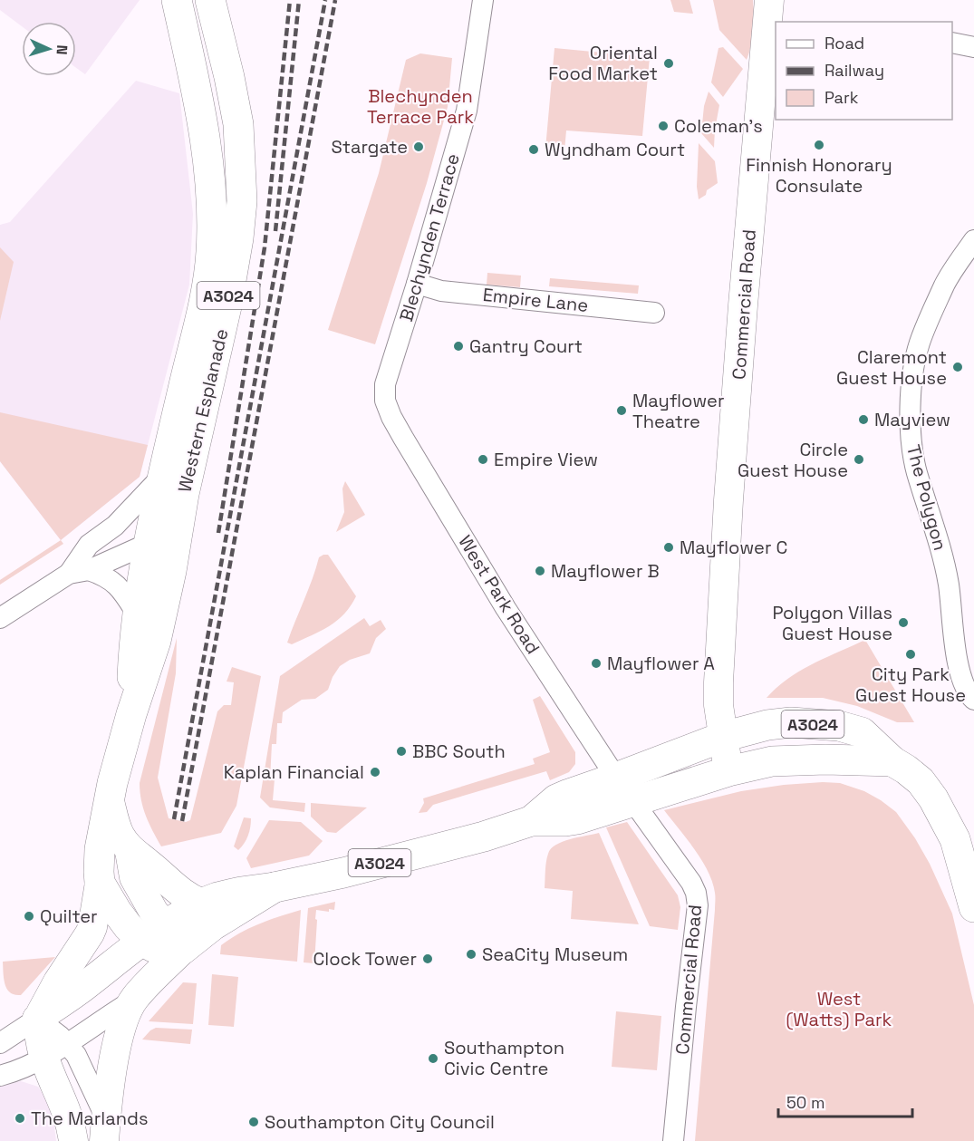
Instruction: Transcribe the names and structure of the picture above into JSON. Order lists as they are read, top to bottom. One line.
{"streets":{"main road":["A3024","Western Esplanade"],"street":["Blechynden Terrace","Empire Lane","Commercial Road","The Polygon","West Park Road"]},"crossings":[["Blechynden Terrace","Empire Lane"],["Blechynden Terrace","West Park Road"],["A3024","Commercial Road"],["A3024","Western Esplanade"],["A3024","West Park Road"],["Commercial Road","West Park Road"]],"parks":["Blechynden Terrace Park","West (Watts) Park"],"places":["Oriental Food Market","Coleman's","Finnish Honorary Consulate","Stargate","Wyndham Court","Gantry Court","Claremont Guest House","Mayflower Theatre","Mayview","Empire View","Circle Guest House","Mayflower C","Mayflower B","Polygon Villas Guest House","City Park Guest House","Mayflower A","BBC South","Kaplan Financial","Quilter","SeaCity Museum","Clock Tower","Southampton Civic Centre","The Marlands","Southampton City Council"],"legend":["Road","Railway","Park"],"scale_bar":"50 m","north":"right"}
